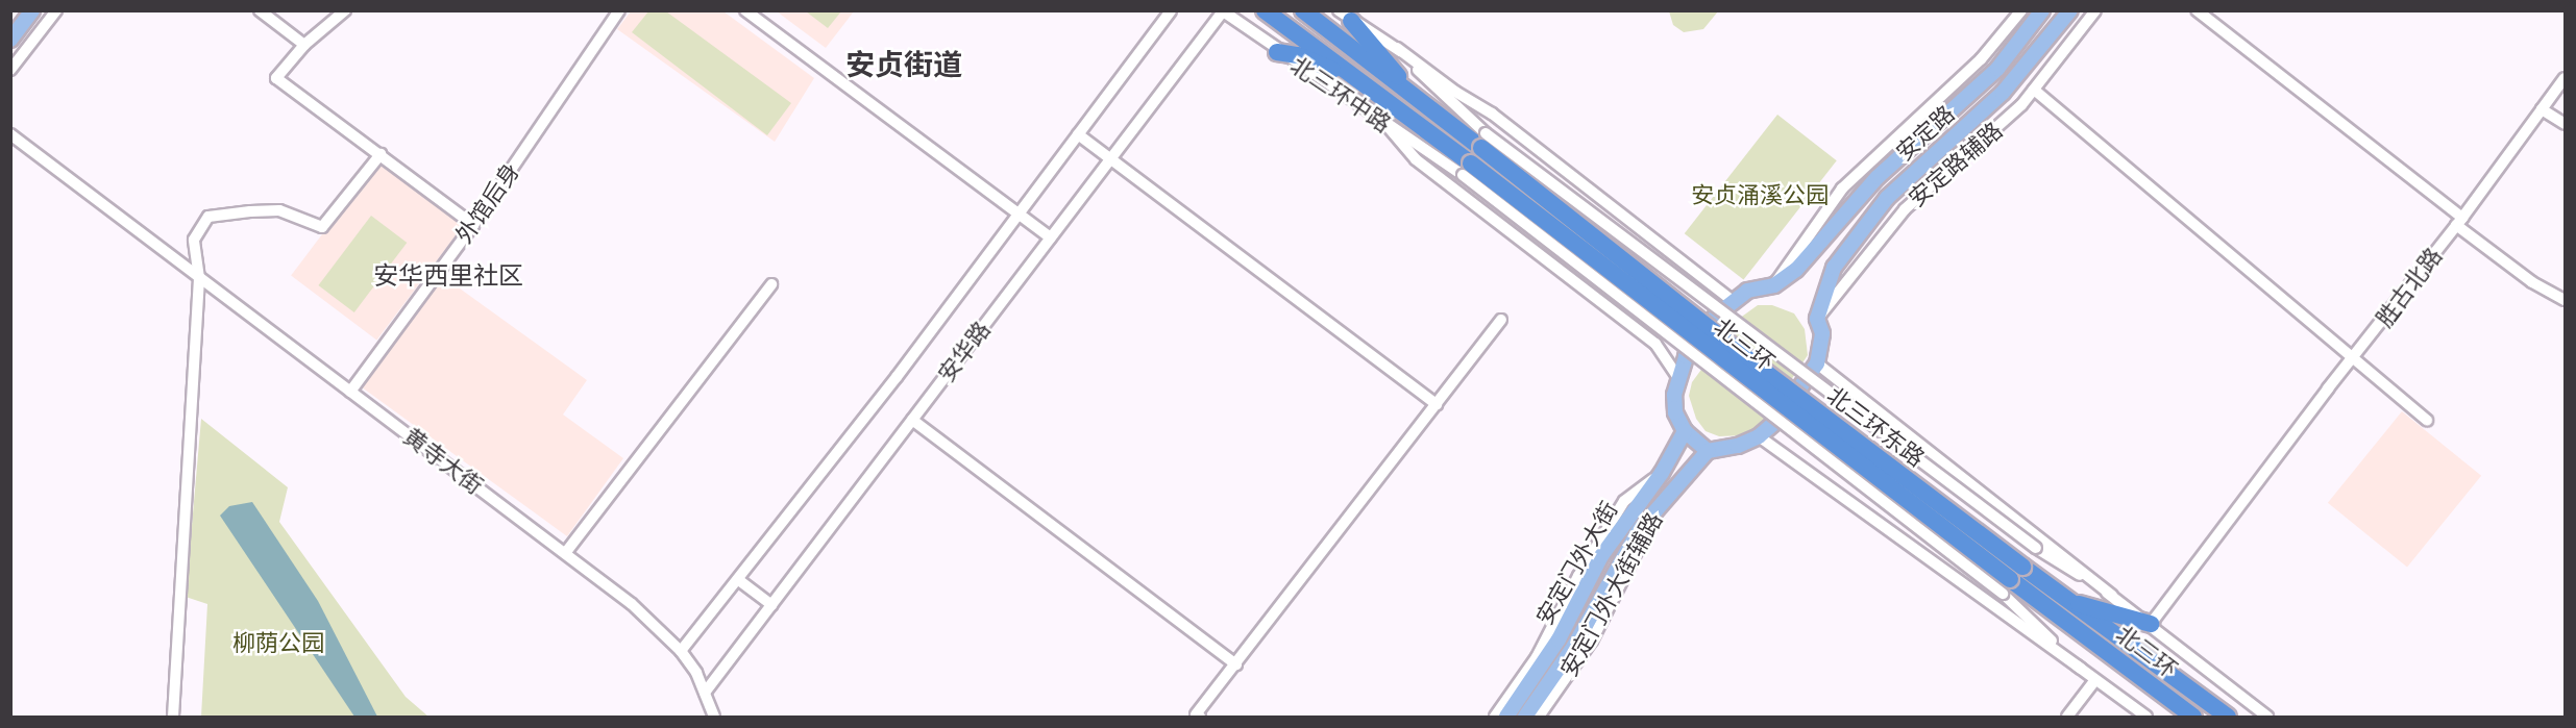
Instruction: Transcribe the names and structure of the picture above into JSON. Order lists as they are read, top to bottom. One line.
{"streets":{"highway":["北三环"],"main road":["安定路","安定门外大街"],"street":["北三环中路","安定路辅路","外馆后身","胜古北路","安华路","北三环东路","黄寺大街","安定门外大街辅路"]},"crossings":[["北三环中路","北三环"],["北三环中路","安华路"],["安定路","安定路辅路"],["外馆后身","黄寺大街"],["胜古北路","北三环东路"],["北三环","北三环东路"],["安华路","黄寺大街"],["安定门外大街","安定门外大街辅路"]],"districts":["安贞街道","安华西里社区"],"parks":["安贞涌溪公园","柳荫公园"]}
